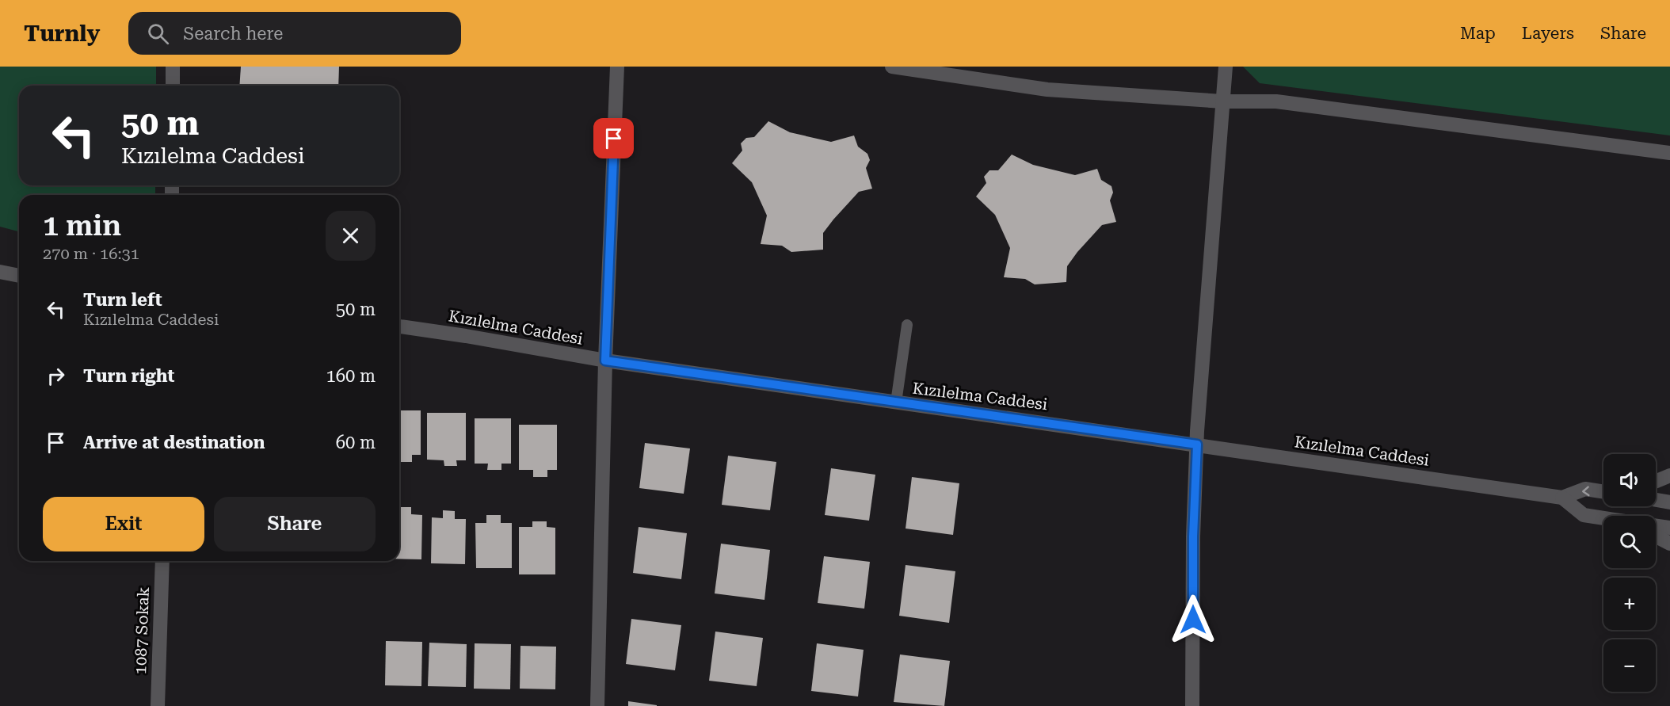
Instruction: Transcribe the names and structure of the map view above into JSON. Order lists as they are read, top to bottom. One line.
{"streets":{"street":["Kızılelma Caddesi","1087 Sokak"]},"page":{"header":"Turnly","search":"Search here","nav":["Map","Layers","Share"],"turn":["50 m","Kızılelma Caddesi"],"heading":["1 min","270 m · 16:31"],"list":[{"name":"Turn left","note":"Kızılelma Caddesi","value":"50 m"},{"name":"Turn right","value":"160 m"},{"name":"Arrive at destination","value":"60 m"}],"map_buttons":["+","−"],"buttons":["Exit","Share"]}}
